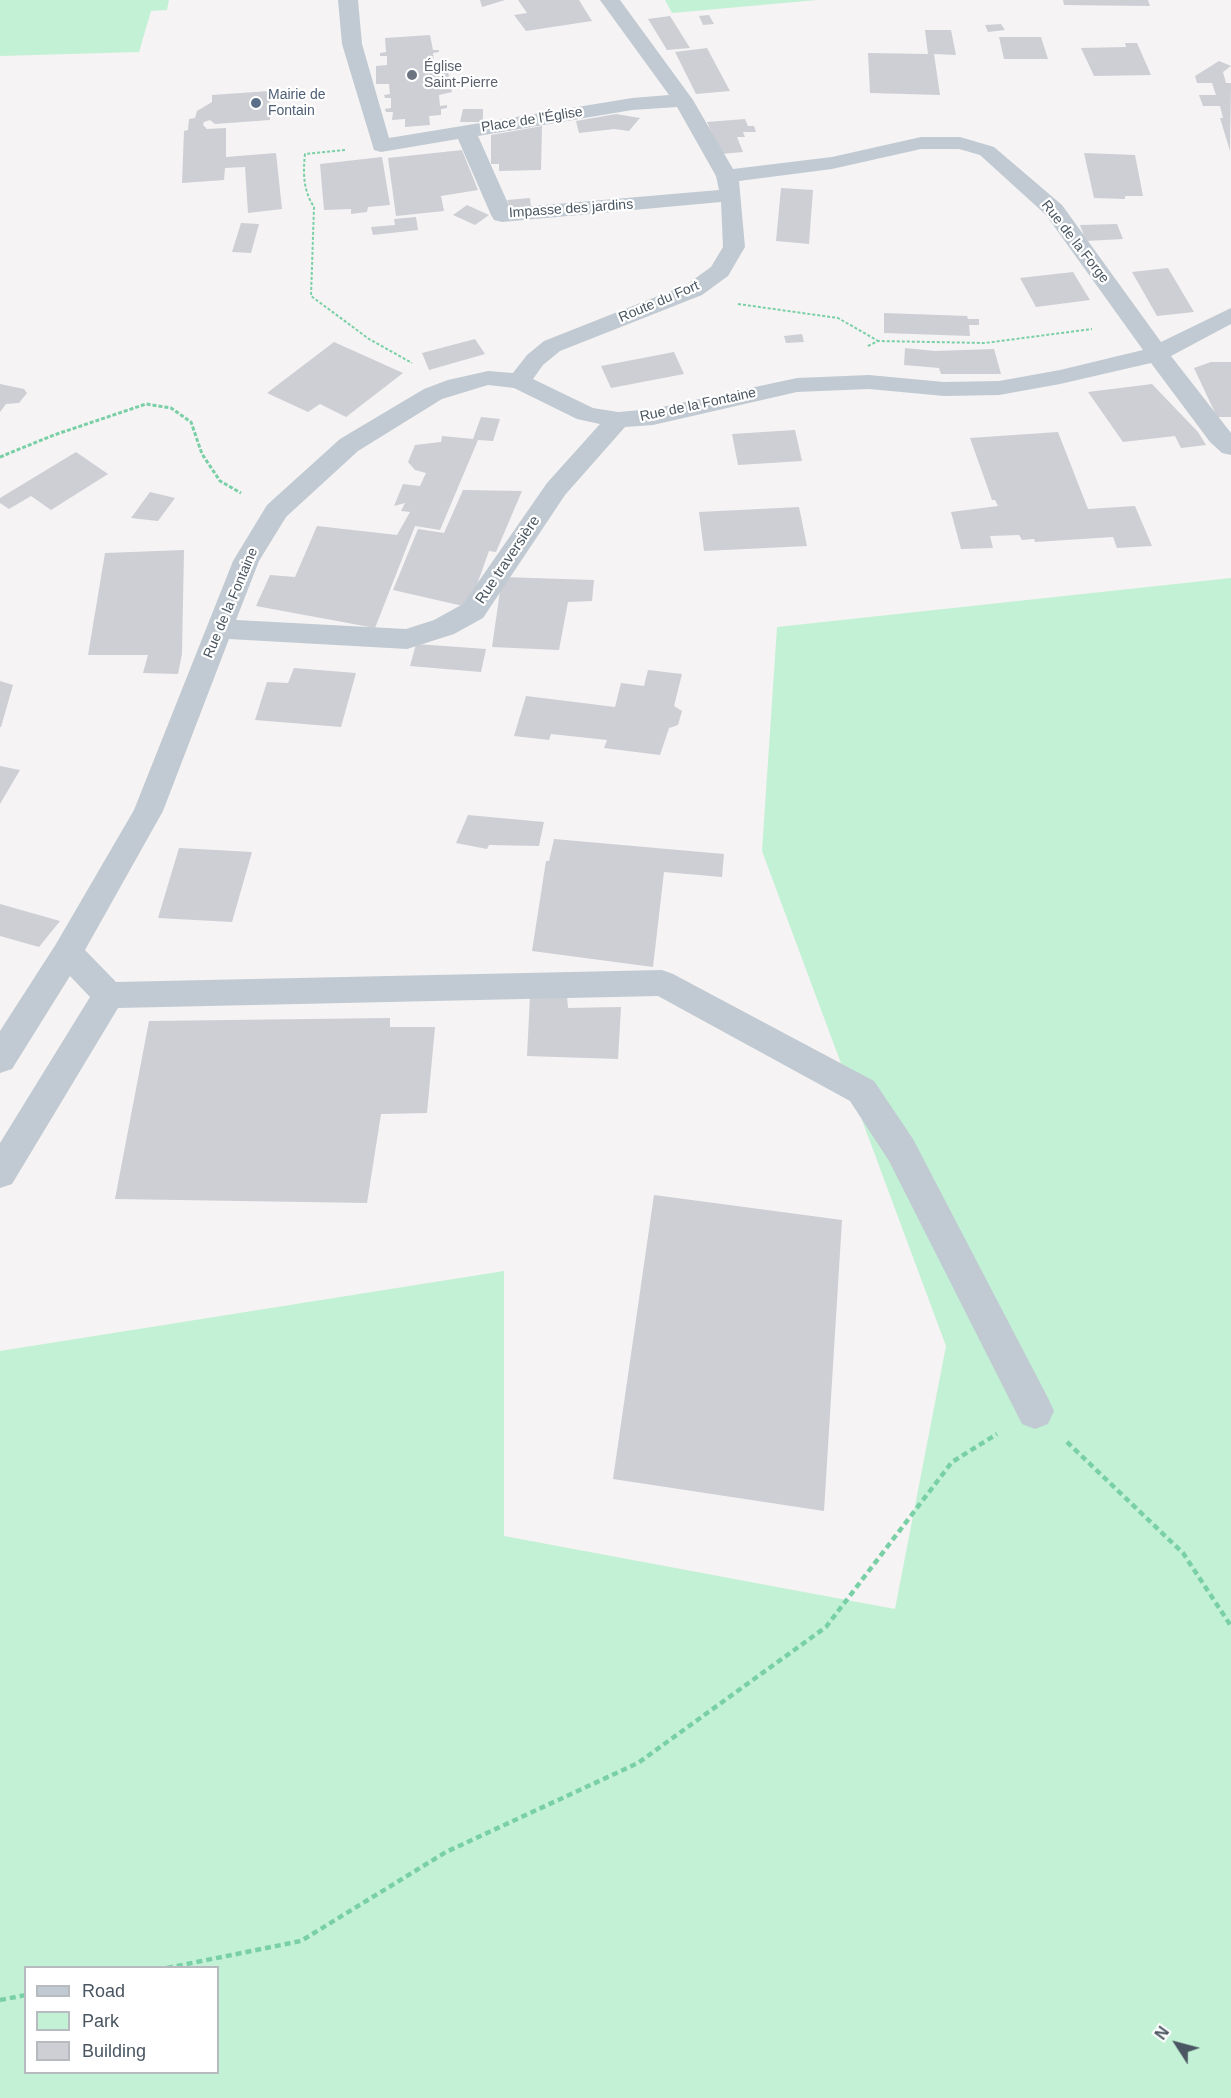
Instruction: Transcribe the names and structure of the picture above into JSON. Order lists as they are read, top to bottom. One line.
{"streets":{"street":["Place de l'Église","Impasse des jardins","Rue de la Forge","Route du Fort","Rue de la Fontaine","Rue traversière"]},"crossings":[["Place de l'Église","Impasse des jardins"],["Place de l'Église","Route du Fort"],["Impasse des jardins","Rue de la Forge"],["Impasse des jardins","Route du Fort"],["Rue de la Forge","Route du Fort"],["Rue de la Forge","Rue de la Fontaine"],["Route du Fort","Rue de la Fontaine"],["Rue de la Fontaine","Rue traversière"]],"places":["Église Saint-Pierre","Mairie de Fontain"],"legend":["Road","Park","Building"],"north":"top left"}
